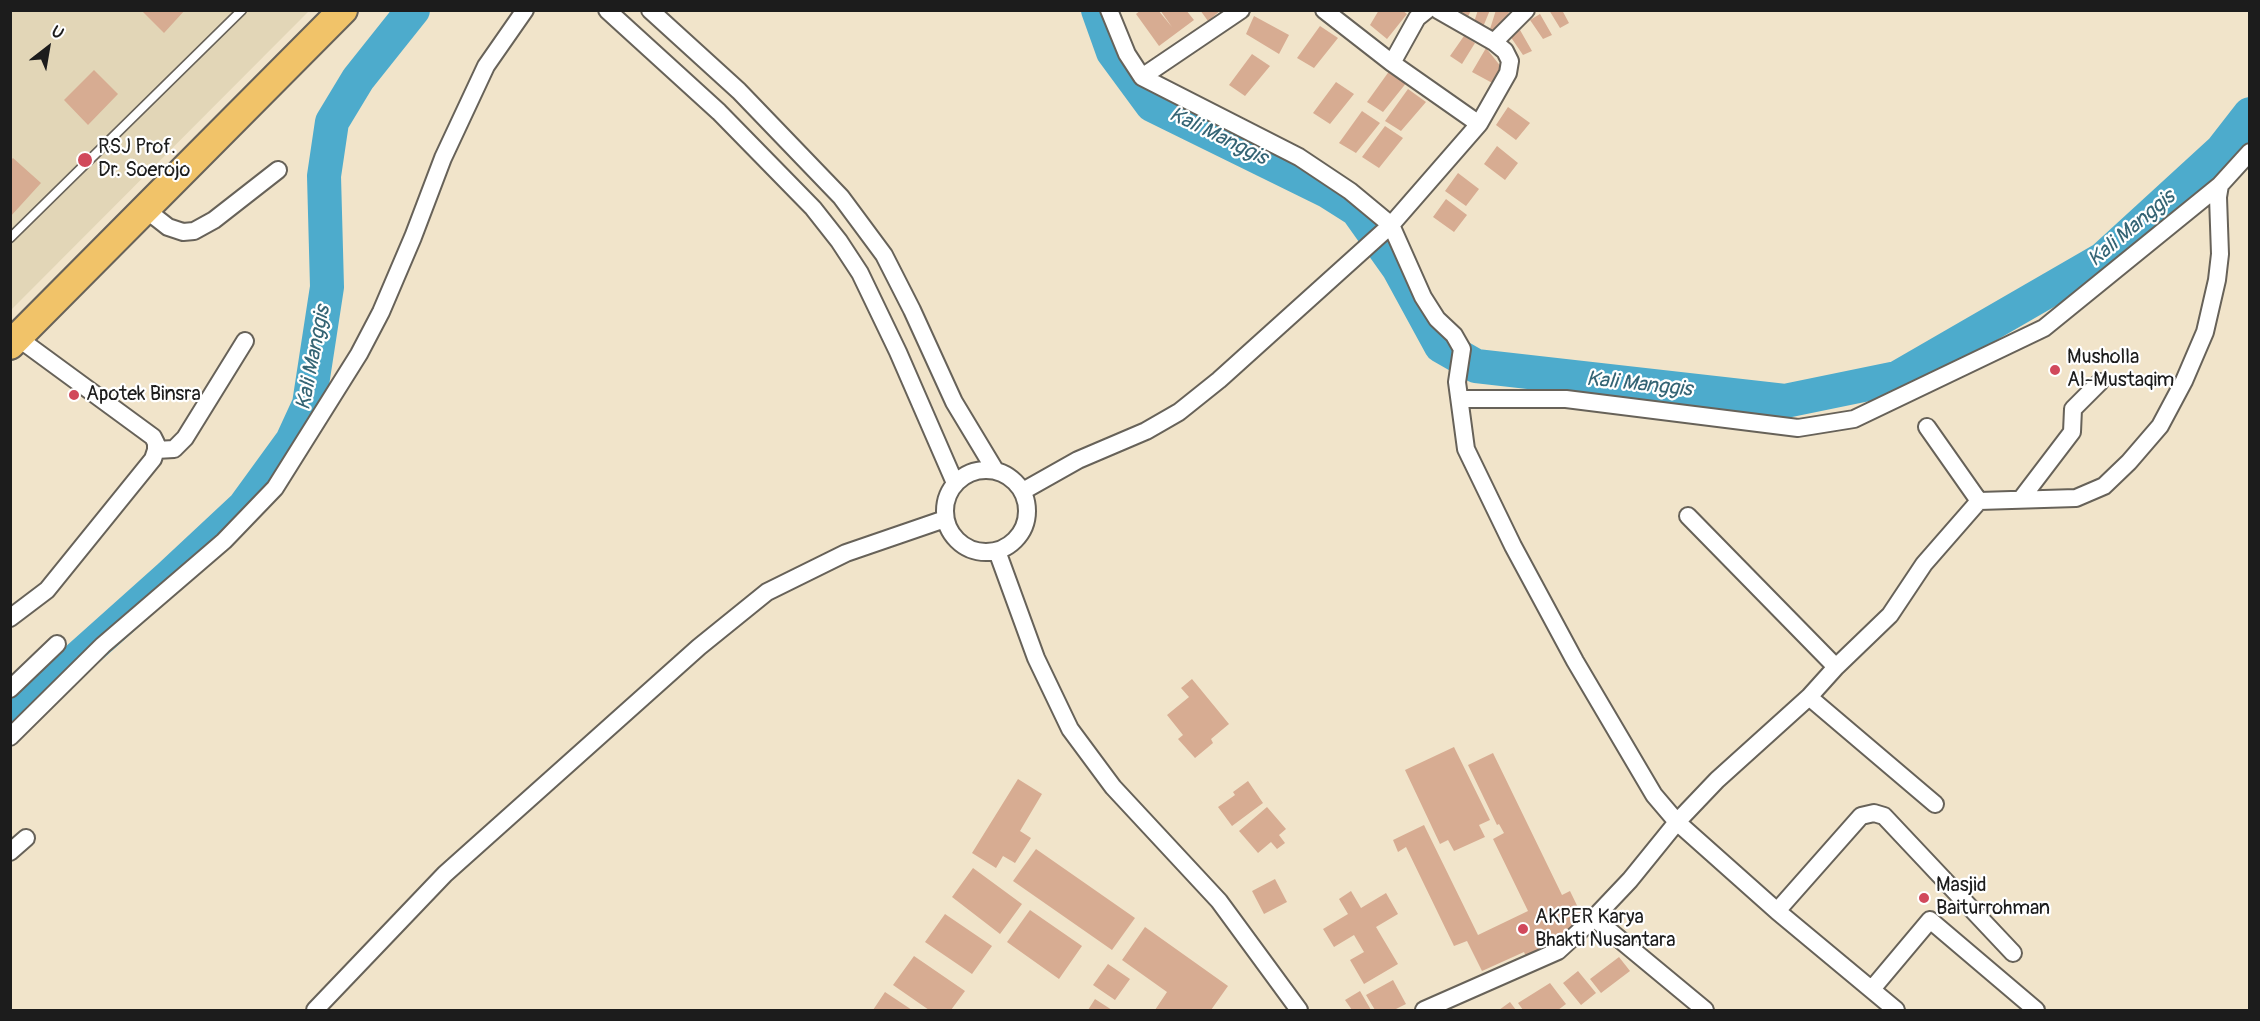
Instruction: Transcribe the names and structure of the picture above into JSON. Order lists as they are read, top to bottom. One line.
{"water":["Kali Manggis"],"places":["RSJ Prof. Dr. Soerojo","Musholla Al-Mustaqim","Apotek Binsra","Masjid Baiturrohman","AKPER Karya Bhakti Nusantara"],"north":"top right"}
